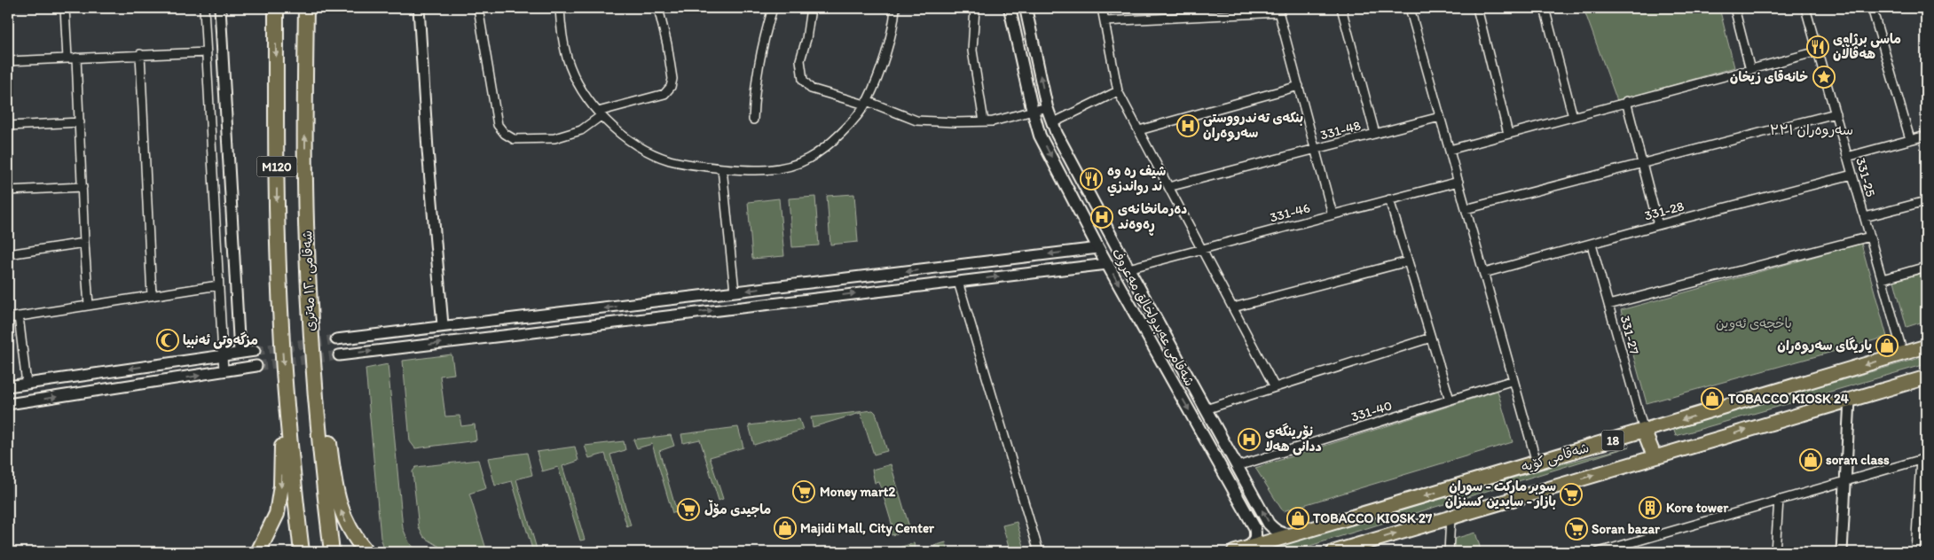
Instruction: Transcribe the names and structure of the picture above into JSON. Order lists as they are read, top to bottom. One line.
{"streets":{"highway":["M120","شەقامی ١٢٠ مەتری","18","شەقامی کۆیە"],"main road":["شەقامی عەبدولخالق مەعروف"],"street":["331-48","331-25","331-28","331-46","331-27","331-40"]},"crossings":[["331-25","331-28"],["331-25","شەقامی کۆیە"],["331-28","331-27"],["331-46","شەقامی عەبدولخالق مەعروف"],["شەقامی عەبدولخالق مەعروف","331-40"],["شەقامی عەبدولخالق مەعروف","شەقامی کۆیە"],["331-27","شەقامی کۆیە"]],"districts":["سەروەران ٣٣١"],"parks":["باخچەی ئەوین"],"places":{"restaurant":["ماسی برژاوی هەڤاڵان","شيف ره وه ند رواندزي"],"place":["خانەقای زیخان"],"hospital":["بنکەی تەندرووستی سەروەران","دەرمانخانەی ڕەوەند","نۆرینگەی ددانی هەلا"],"mosque":["مزگەوتی ئەنبیا"],"shop":["یاریگای سەروەران","TOBACCO KIOSK 24","soran class","TOBACCO KIOSK 27","Majidi Mall, City Center"],"supermarket":["Money mart2","سوبر ماركت - سوران بازار - سايدين كسنزان","ماجیدی مۆڵ","Soran bazar"],"building":["Kore tower"]}}
